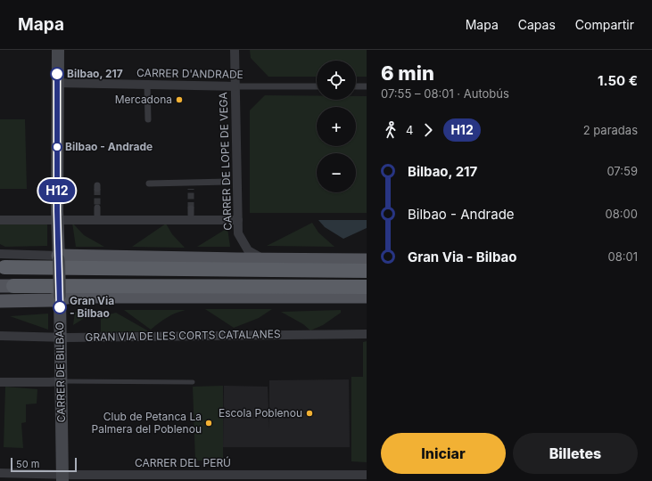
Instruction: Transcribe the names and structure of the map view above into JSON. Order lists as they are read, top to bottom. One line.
{"streets":{"main road":["CARRER DE BILBAO"],"street":["CARRER D'ANDRADE","CARRER DE LOPE DE VEGA","GRAN VIA DE LES CORTS CATALANES","CARRER DEL PERÚ"]},"crossings":[["CARRER D'ANDRADE","CARRER DE LOPE DE VEGA"],["CARRER D'ANDRADE","CARRER DE BILBAO"],["GRAN VIA DE LES CORTS CATALANES","CARRER DE BILBAO"],["CARRER DE BILBAO","CARRER DEL PERÚ"]],"places":["Bilbao, 217","Mercadona","Bilbao - Andrade","Gran Via - Bilbao","Escola Poblenou","Club de Petanca La Palmera del Poblenou"],"lines":["bus line H12"],"scale_bar":"50 m","page":{"header":"Mapa","nav":["Mapa","Capas","Compartir"],"on_map":"H12","heading":["6 min","07:55 – 08:01 · Autobús","1.50 €"],"map_buttons":["+","−"],"legs":["4","H12","2 paradas"],"list":[{"name":"Bilbao, 217","value":"07:59"},{"name":"Bilbao - Andrade","value":"08:00"},{"name":"Gran Via - Bilbao","value":"08:01"}],"buttons":["Iniciar","Billetes"],"scale":"50 m"}}
